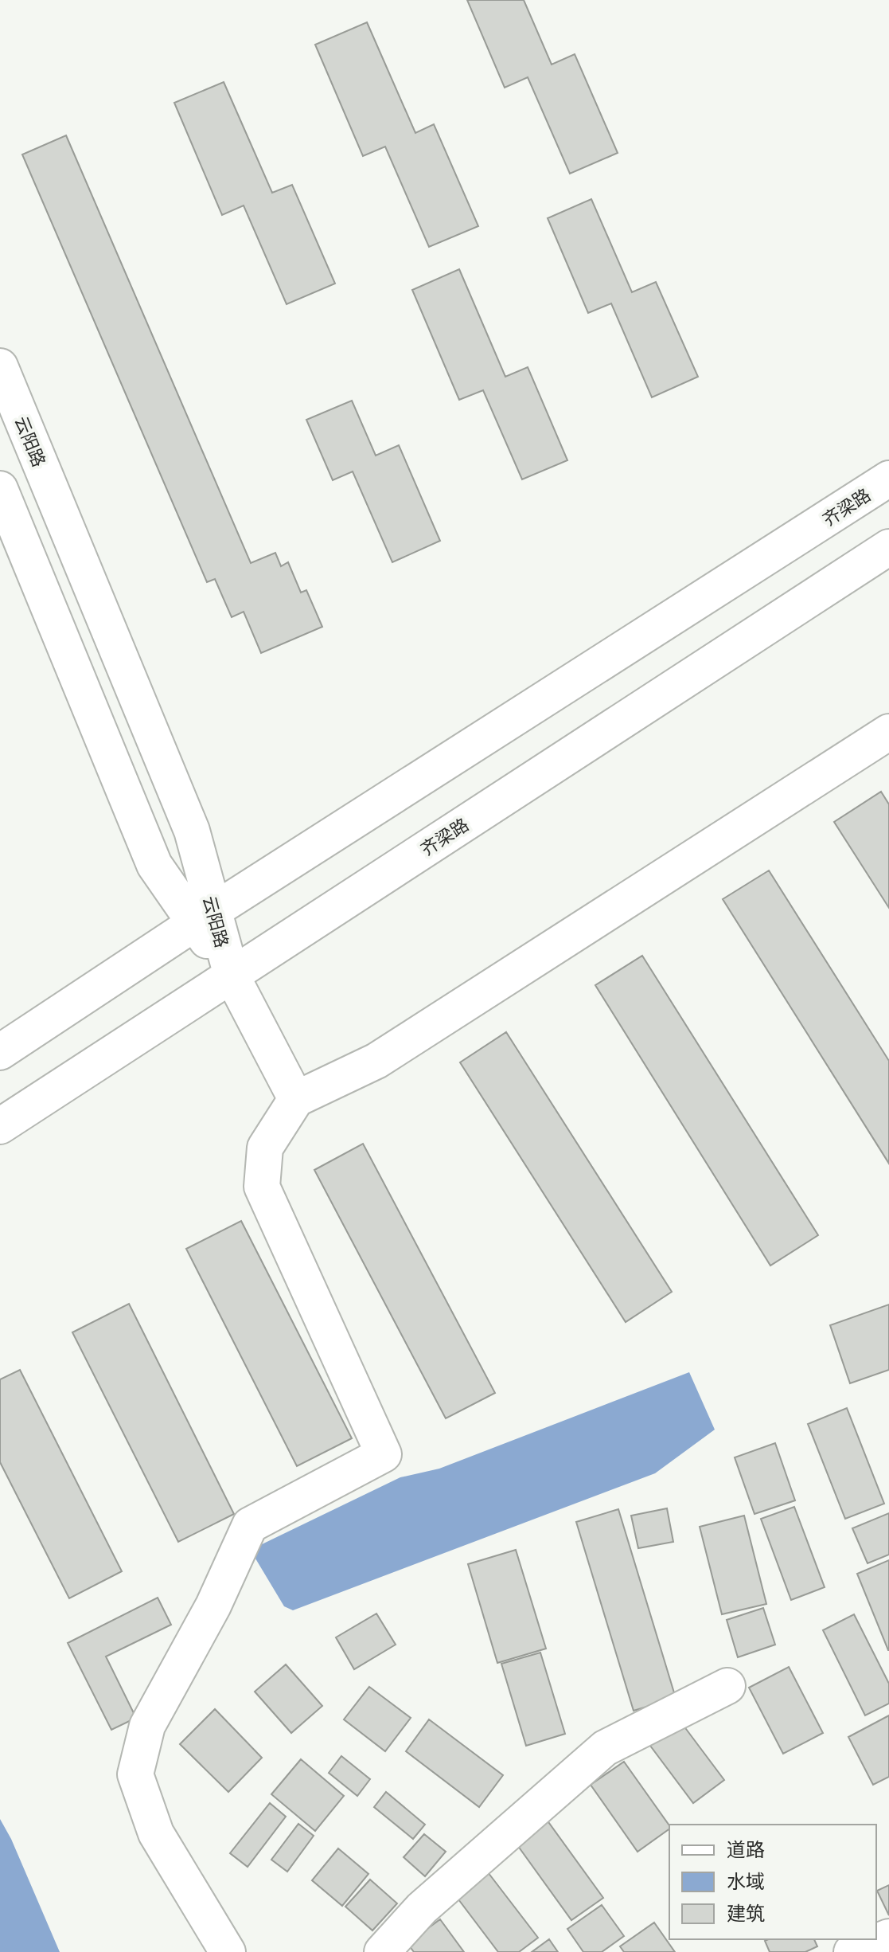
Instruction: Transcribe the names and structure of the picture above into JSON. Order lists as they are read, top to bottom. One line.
{"streets":{"street":["云阳路","齐梁路"]},"crossings":[["云阳路","齐梁路"]],"legend":["道路","水域","建筑"]}
